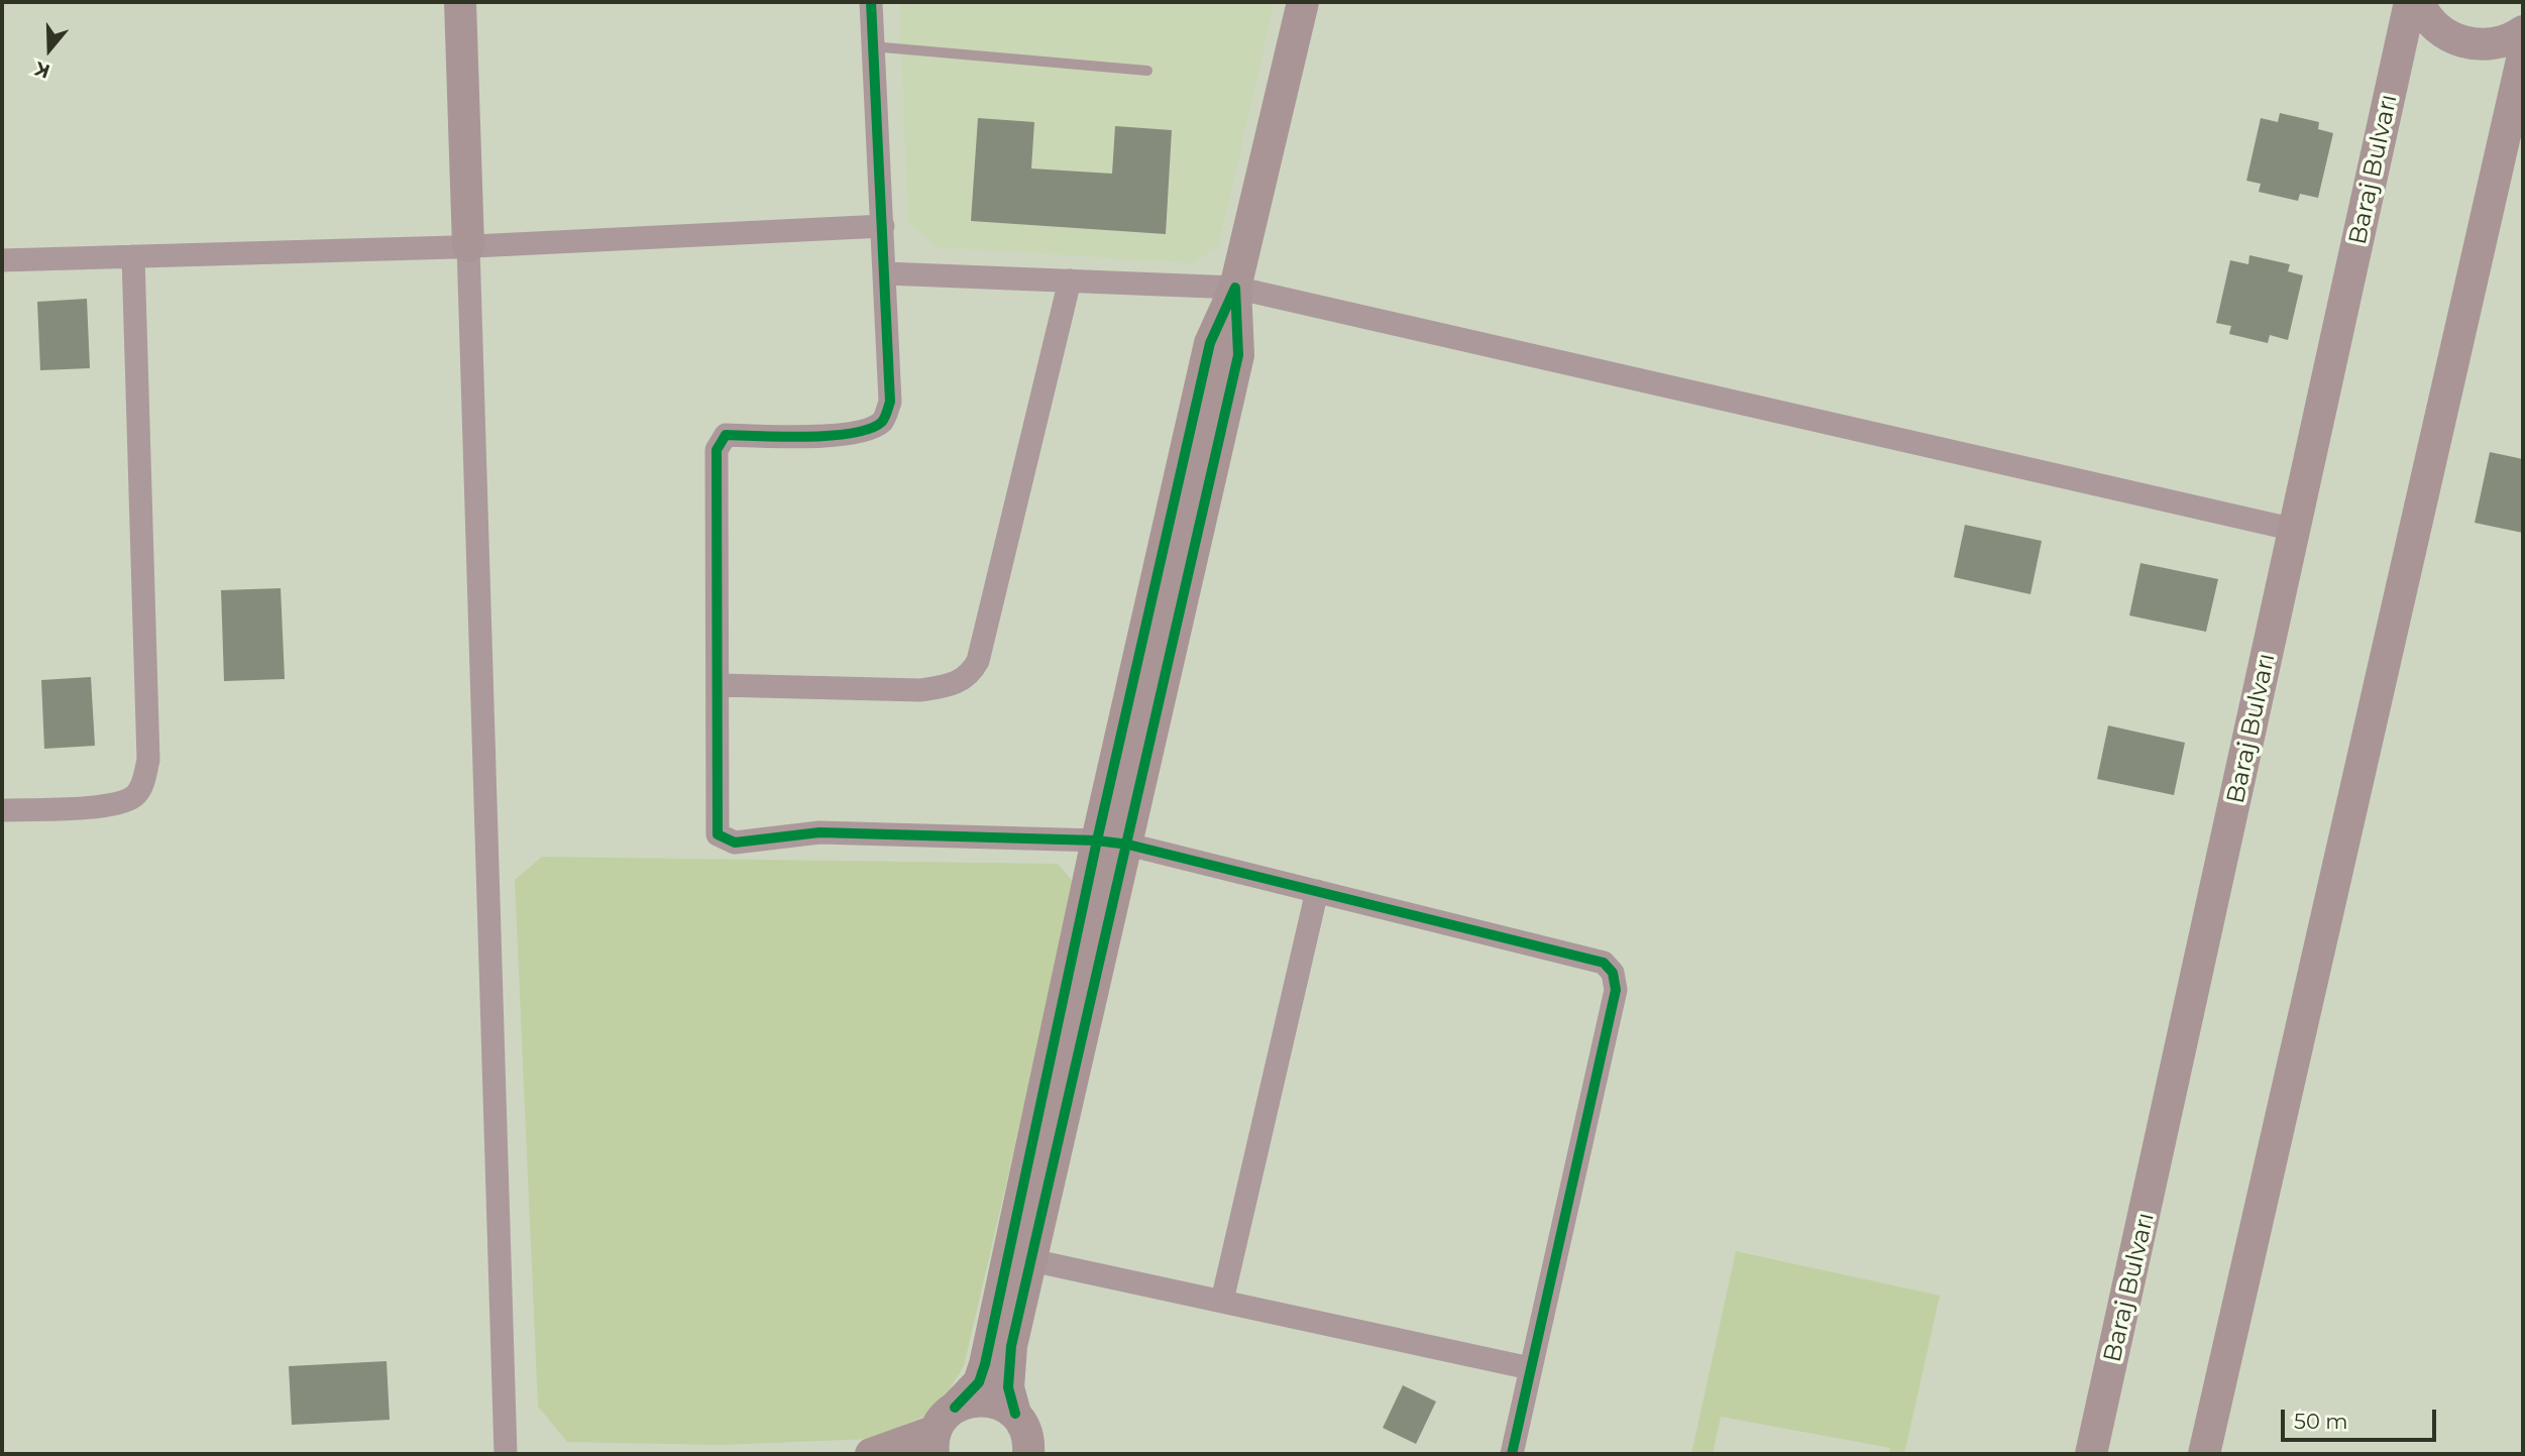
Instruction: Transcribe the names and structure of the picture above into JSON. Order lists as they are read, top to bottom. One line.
{"streets":{"main road":["Baraj Bulvarı"]},"scale_bar":"50 m","north":"bottom"}
